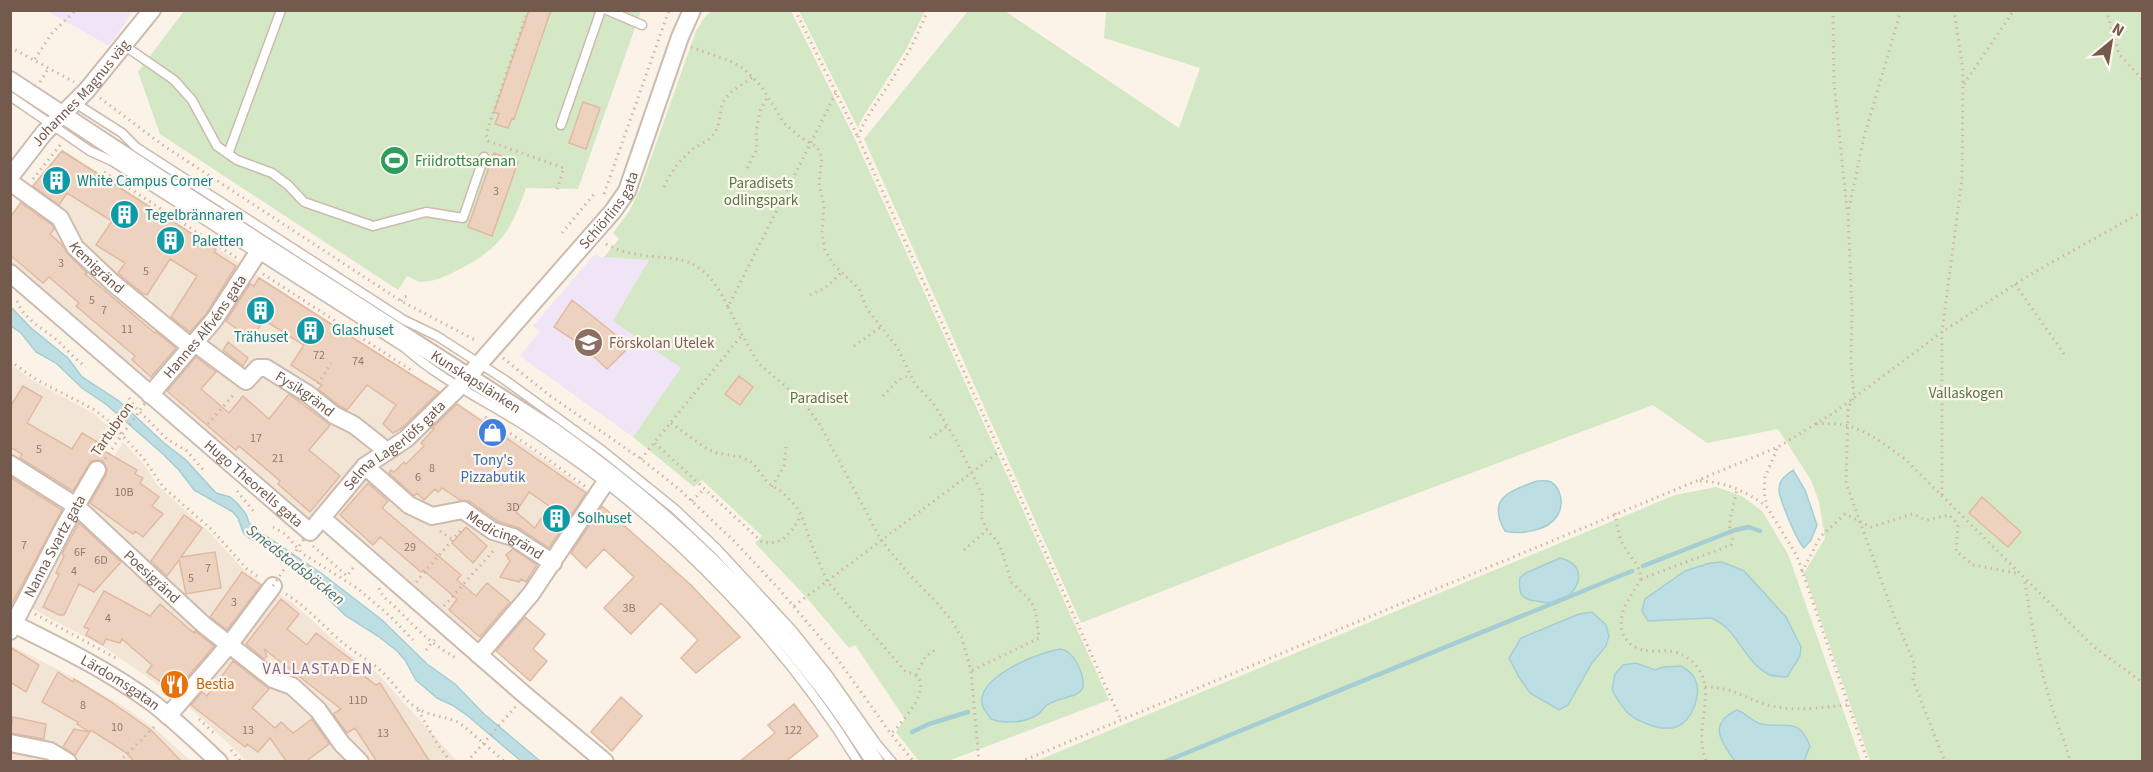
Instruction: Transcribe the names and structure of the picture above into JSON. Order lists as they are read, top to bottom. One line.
{"streets":{"street":["Johannes Magnus väg","Schiörlins gata","Kemigränd","Hannes Alfvéns gata","Kunskapslänken","Fysikgränd","Selma Lagerlöfs gata","Hugo Theorells gata","Medicingränd","Nanna Svartz gata","Poesigränd","Lärdomsgatan"],"path":["Tartubron"]},"crossings":[["Johannes Magnus väg","Kunskapslänken"],["Schiörlins gata","Kunskapslänken"],["Schiörlins gata","Selma Lagerlöfs gata"],["Kemigränd","Hannes Alfvéns gata"],["Hannes Alfvéns gata","Tartubron"],["Hannes Alfvéns gata","Hugo Theorells gata"],["Kunskapslänken","Selma Lagerlöfs gata"],["Fysikgränd","Selma Lagerlöfs gata"],["Tartubron","Hugo Theorells gata"],["Tartubron","Nanna Svartz gata"],["Selma Lagerlöfs gata","Hugo Theorells gata"],["Selma Lagerlöfs gata","Medicingränd"],["Nanna Svartz gata","Poesigränd"],["Nanna Svartz gata","Lärdomsgatan"]],"districts":["VALLASTADEN"],"water":["Smedstadsbäcken"],"parks":["Paradisets odlingspark","Vallaskogen","Paradiset"],"places":{"sports":["Friidrottsarenan"],"building":["White Campus Corner","Tegelbrännaren","Paletten","Trähuset","Glashuset","Solhuset"],"school or university":["Förskolan Utelek"],"shop":["Tony's Pizzabutik"],"restaurant":["Bestia"]},"house_numbers":["3","3","5","5","7","11","72","74","17","5","21","8","6","10B","3D","7","29","6F","6D","7","4","5","3","3B","4","11D","8","10","13","122","13"],"north":"top right"}
